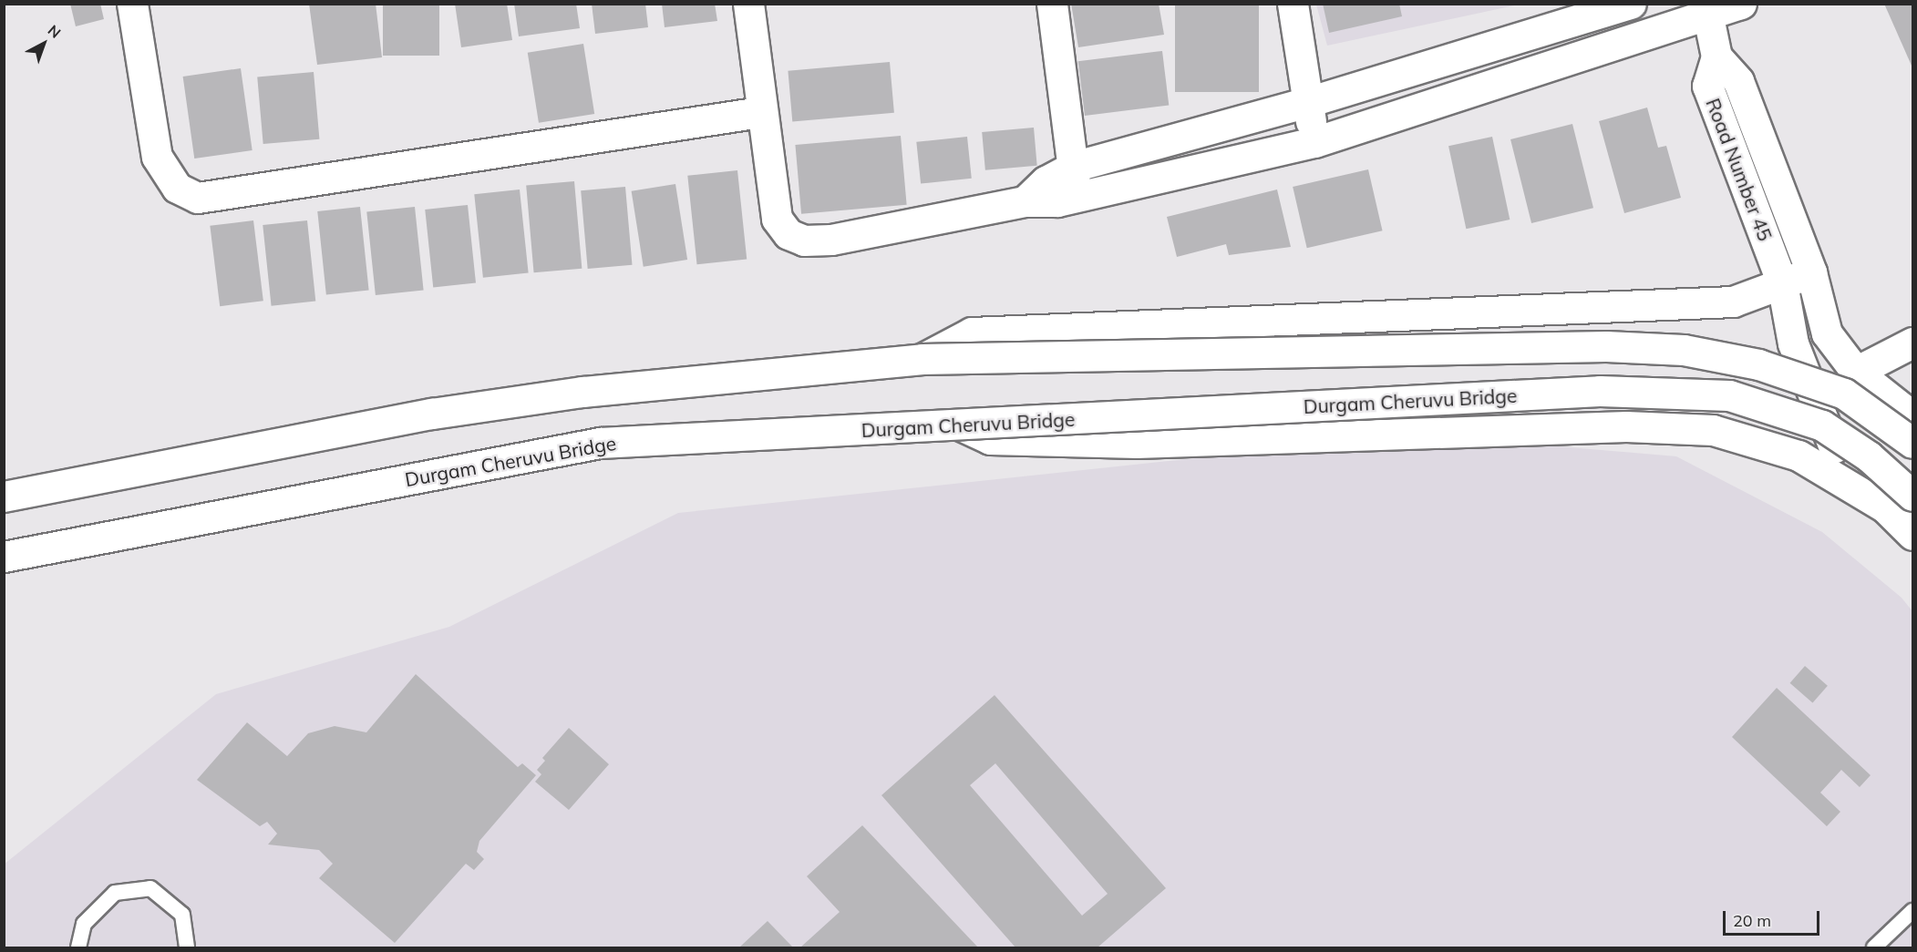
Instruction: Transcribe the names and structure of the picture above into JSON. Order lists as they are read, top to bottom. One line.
{"streets":{"main road":["Road Number 45","Durgam Cheruvu Bridge"]},"scale_bar":"20 m","north":"top right"}
